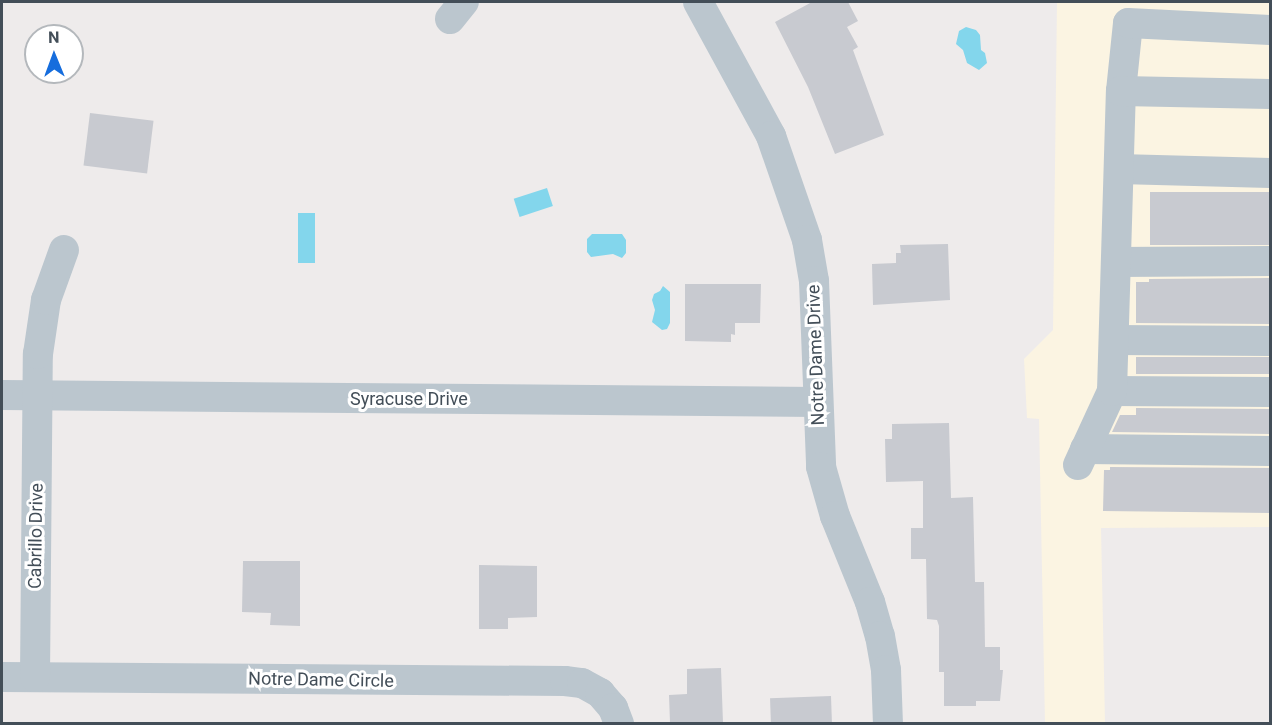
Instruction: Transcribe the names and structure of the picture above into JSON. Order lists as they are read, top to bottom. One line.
{"streets":{"street":["Notre Dame Drive","Syracuse Drive","Cabrillo Drive","Notre Dame Circle"]},"crossings":[["Notre Dame Drive","Syracuse Drive"],["Syracuse Drive","Cabrillo Drive"],["Cabrillo Drive","Notre Dame Circle"]],"north":"top"}
